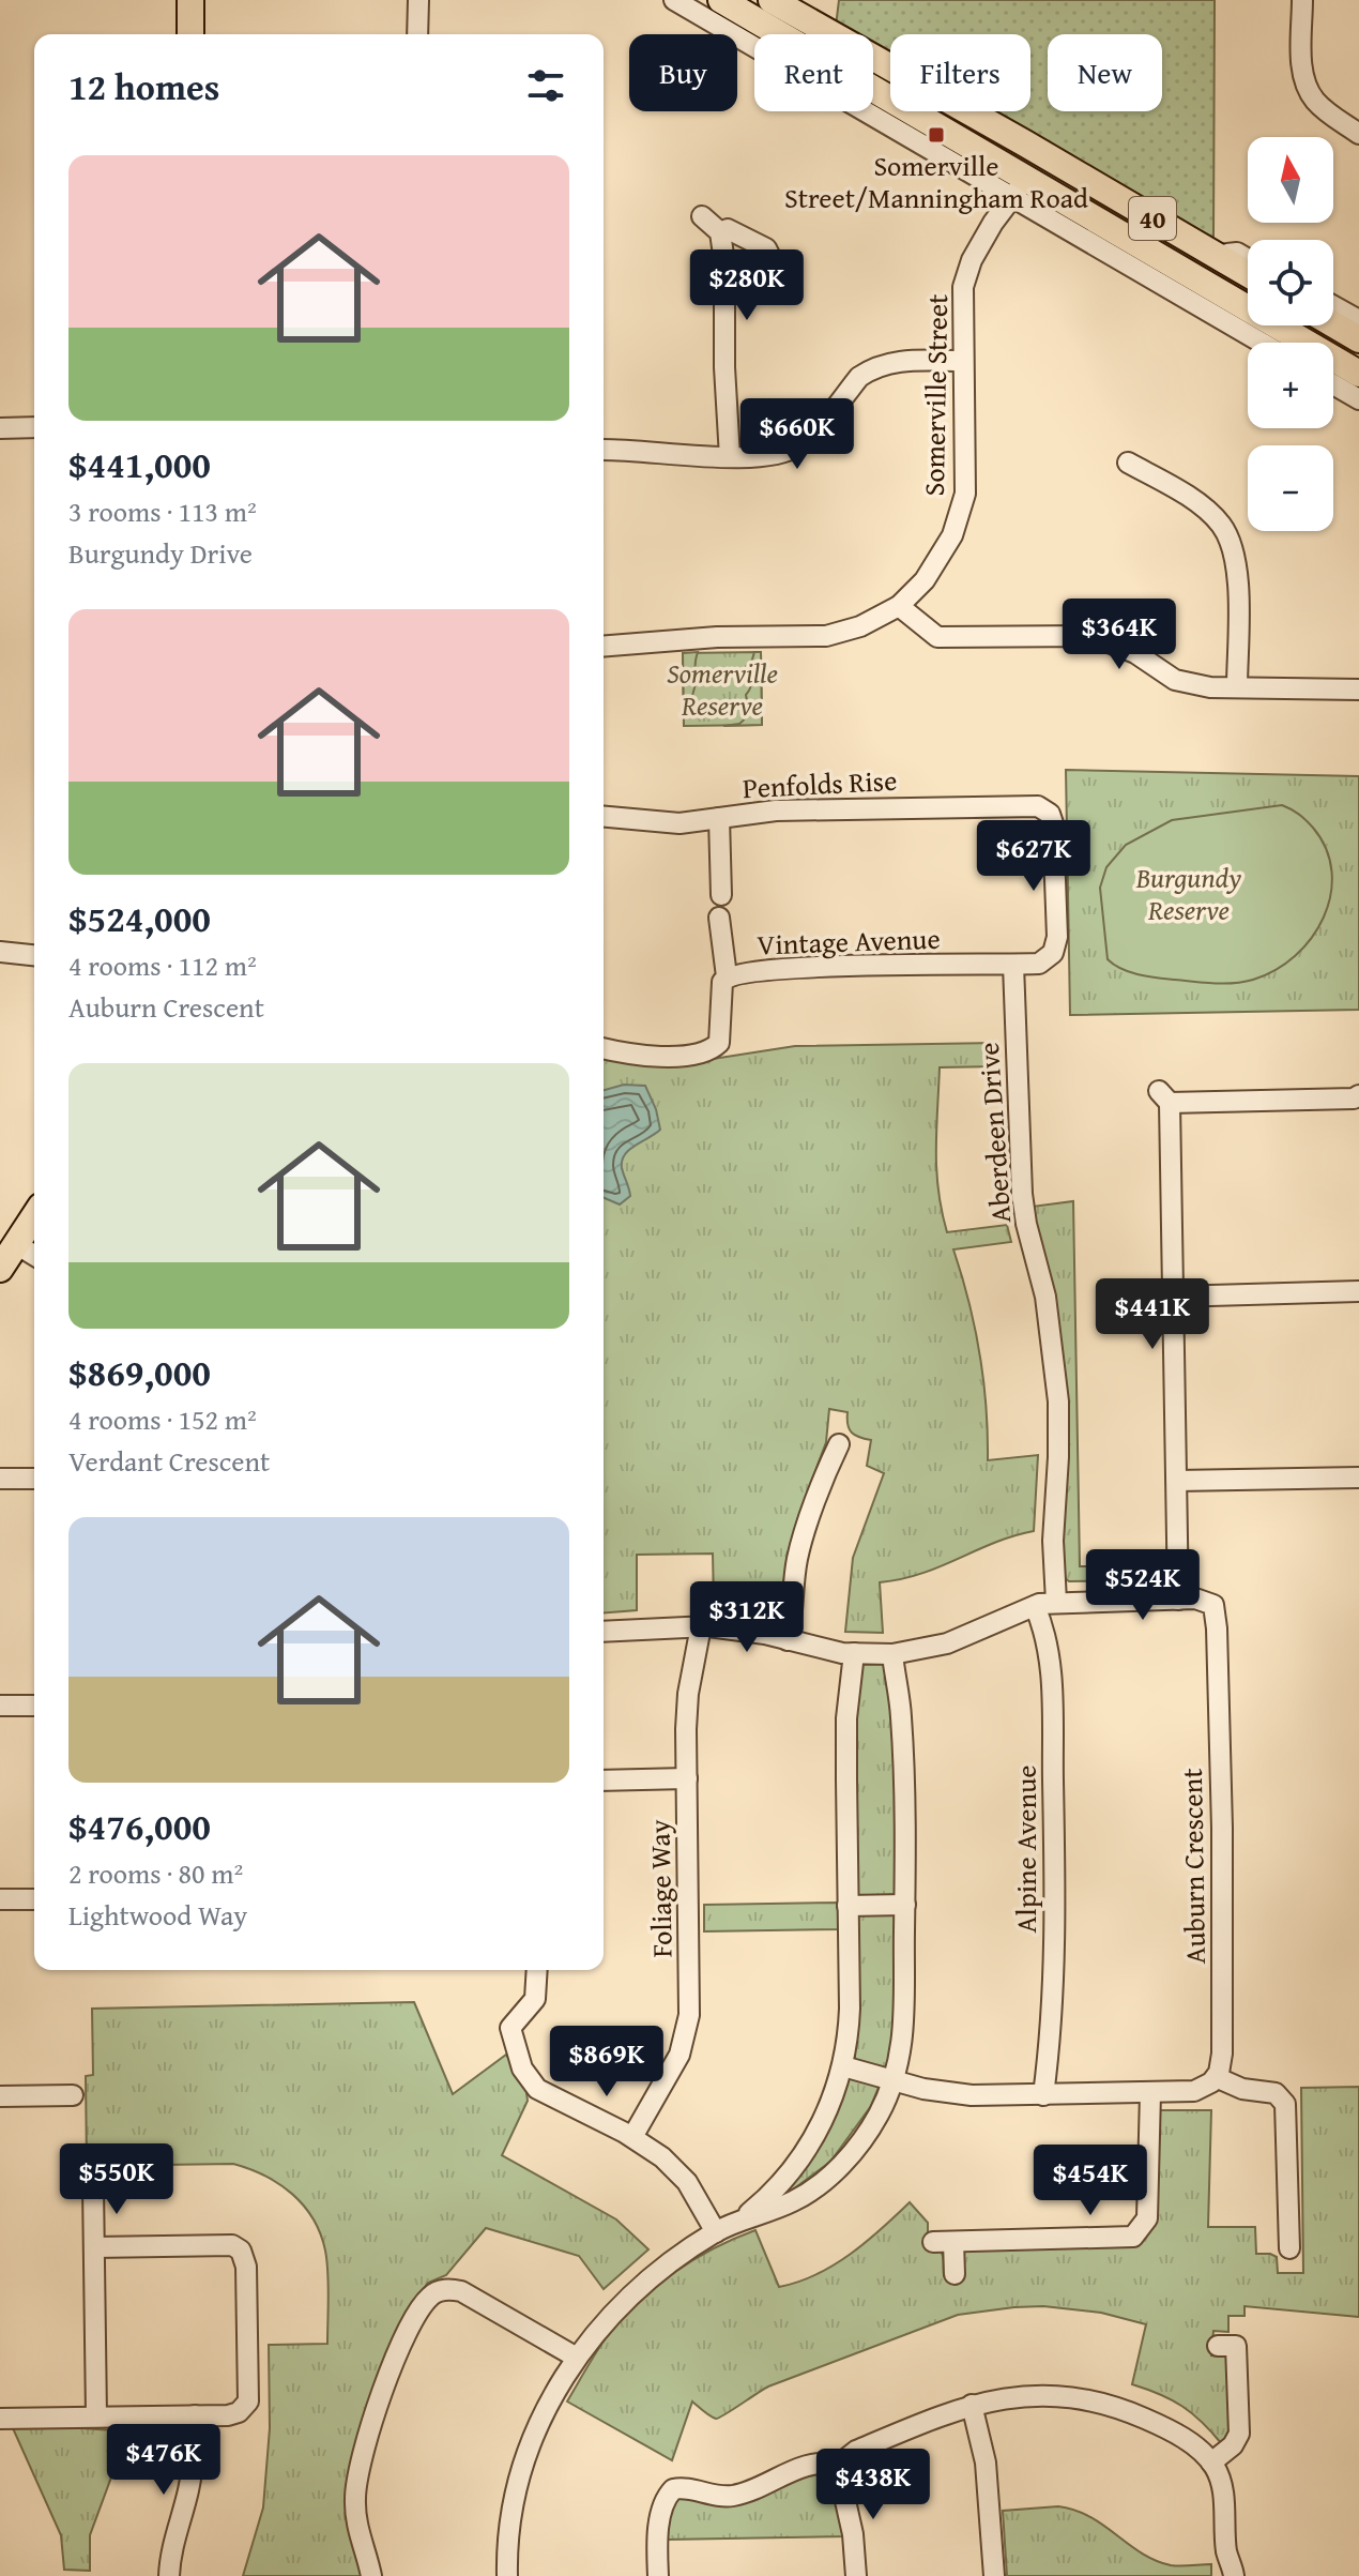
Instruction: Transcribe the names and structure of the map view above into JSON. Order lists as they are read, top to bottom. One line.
{"streets":{"main road":["40"],"street":["Somerville Street","Penfolds Rise","Vintage Avenue","Aberdeen Drive","Alpine Avenue","Auburn Crescent","Foliage Way"]},"crossings":[["40","Somerville Street"],["Penfolds Rise","Vintage Avenue"],["Vintage Avenue","Aberdeen Drive"],["Aberdeen Drive","Auburn Crescent"],["Alpine Avenue","Auburn Crescent"],["Auburn Crescent","Foliage Way"]],"parks":["Somerville Reserve","Burgundy Reserve"],"places":{"transit":["Somerville Street/Manningham Road"]},"north":"top","page":{"chip":["Buy","Rent","Filters","New"],"heading":"12 homes","map_buttons":["+","−"],"list":[{"name":"$441,000","note":"3 rooms · 113 m² · Burgundy Drive"},{"name":"$524,000","note":"4 rooms · 112 m² · Auburn Crescent"},{"name":"$869,000","note":"4 rooms · 152 m² · Verdant Crescent"},{"name":"$476,000","note":"2 rooms · 80 m² · Lightwood Way"}],"price":["$280K","$660K","$364K","$627K","$441K","$524K","$312K","$869K","$550K","$454K","$476K","$438K"]}}
